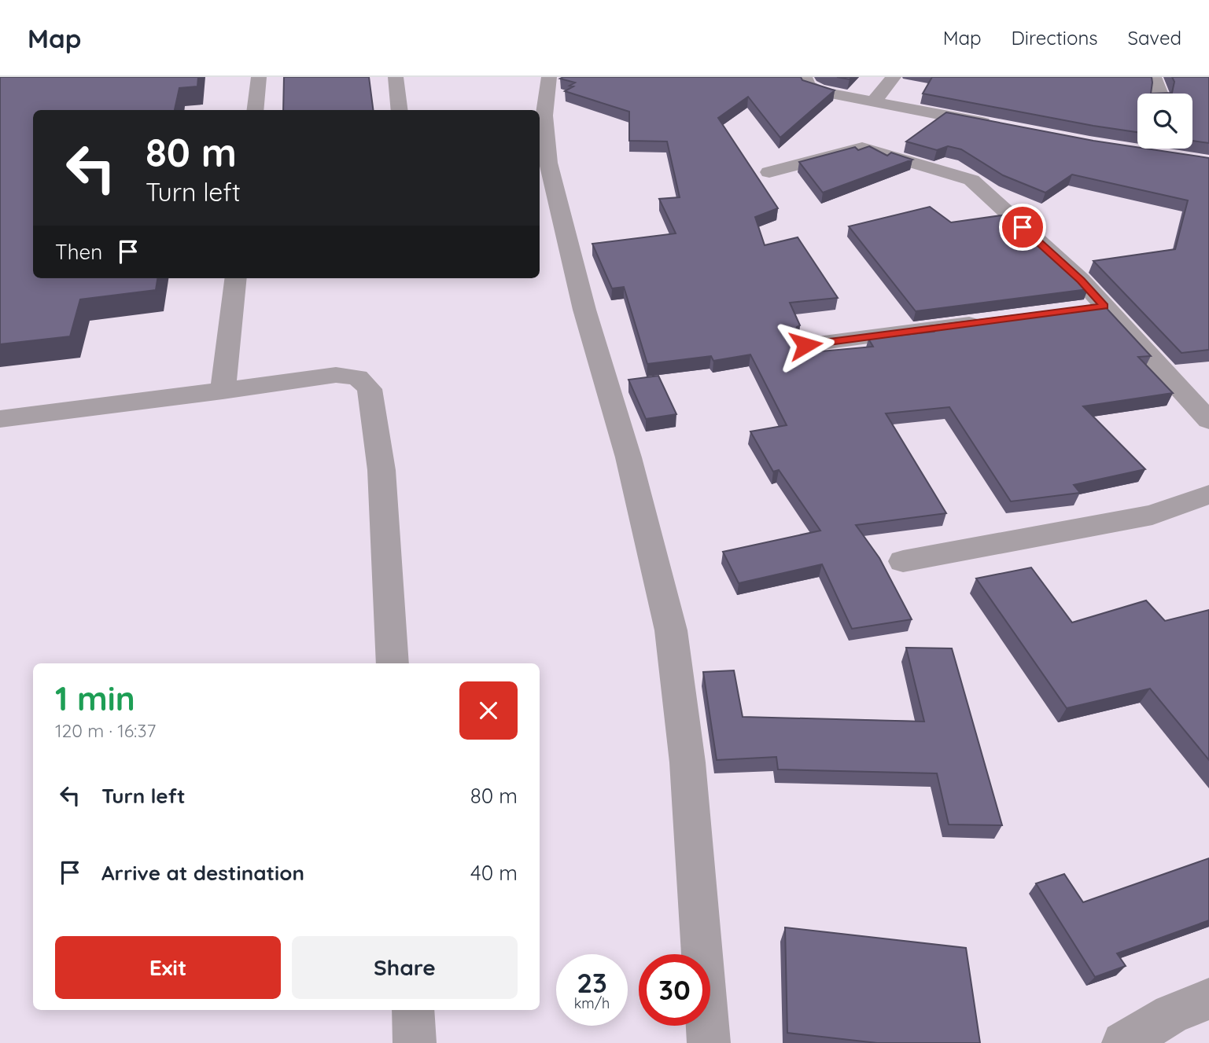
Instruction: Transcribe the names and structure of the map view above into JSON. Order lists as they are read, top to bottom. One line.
{"page":{"header":"Map","nav":["Map","Directions","Saved"],"turn":["80 m","Turn left"],"then":"Then","heading":["1 min","120 m · 16:37"],"list":[{"name":"Turn left","value":"80 m"},{"name":"Arrive at destination","value":"40 m"}],"buttons":["Exit","Share"],"speed":"23 km/h","limit":"30"}}
